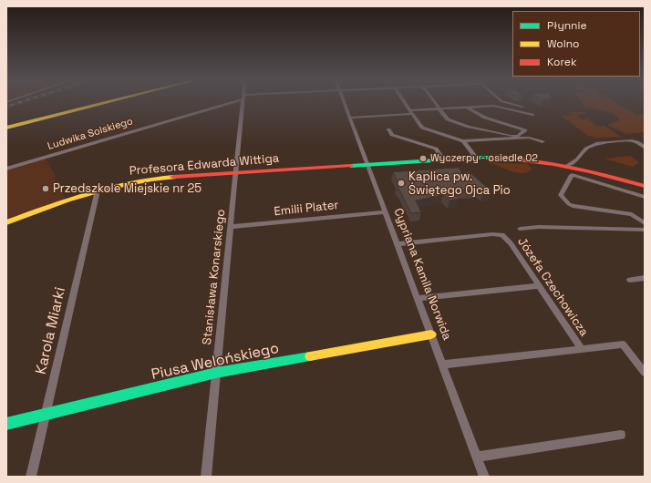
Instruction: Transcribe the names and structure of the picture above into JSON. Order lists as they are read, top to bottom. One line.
{"streets":{"street":["Ludwika Solskiego","Profesora Edwarda Wittiga","Emilii Plater","Cypriana Kamila Norwida","Stanisława Konarskiego","Józefa Czechowicza","Karola Miarki","Piusa Welońskiego"]},"crossings":[["Profesora Edwarda Wittiga","Cypriana Kamila Norwida"],["Profesora Edwarda Wittiga","Stanisława Konarskiego"],["Profesora Edwarda Wittiga","Karola Miarki"],["Emilii Plater","Cypriana Kamila Norwida"],["Emilii Plater","Stanisława Konarskiego"],["Cypriana Kamila Norwida","Józefa Czechowicza"],["Cypriana Kamila Norwida","Piusa Welońskiego"],["Stanisława Konarskiego","Piusa Welońskiego"],["Karola Miarki","Piusa Welońskiego"]],"places":["Wyczerpy - osiedle 02","Kaplica pw. Świętego Ojca Pio","Przedszkole Miejskie nr 25"],"legend":["Płynnie","Wolno","Korek"]}
